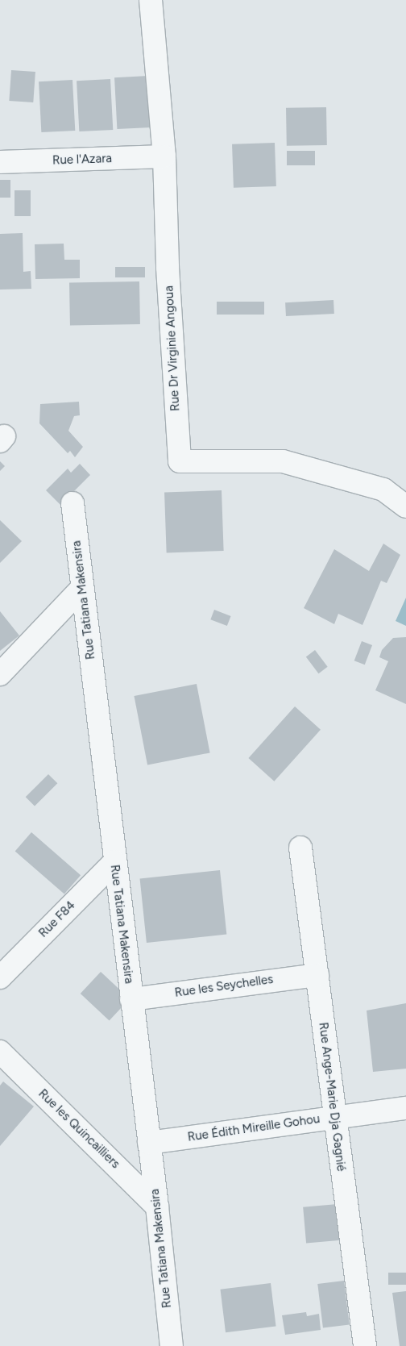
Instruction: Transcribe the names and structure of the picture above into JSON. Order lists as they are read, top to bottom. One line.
{"streets":{"street":["Rue l'Azara","Rue Dr Virginie Angoua","Rue Tatiana Makensira","Rue F84","Rue les Seychelles","Rue Ange-Marie Dja Gagnié","Rue Édith Mireille Gohou","Rue les Quincailliers"]},"crossings":[["Rue l'Azara","Rue Dr Virginie Angoua"],["Rue Tatiana Makensira","Rue F84"],["Rue Tatiana Makensira","Rue les Seychelles"],["Rue Tatiana Makensira","Rue Édith Mireille Gohou"],["Rue Tatiana Makensira","Rue les Quincailliers"],["Rue les Seychelles","Rue Ange-Marie Dja Gagnié"],["Rue Ange-Marie Dja Gagnié","Rue Édith Mireille Gohou"]]}
